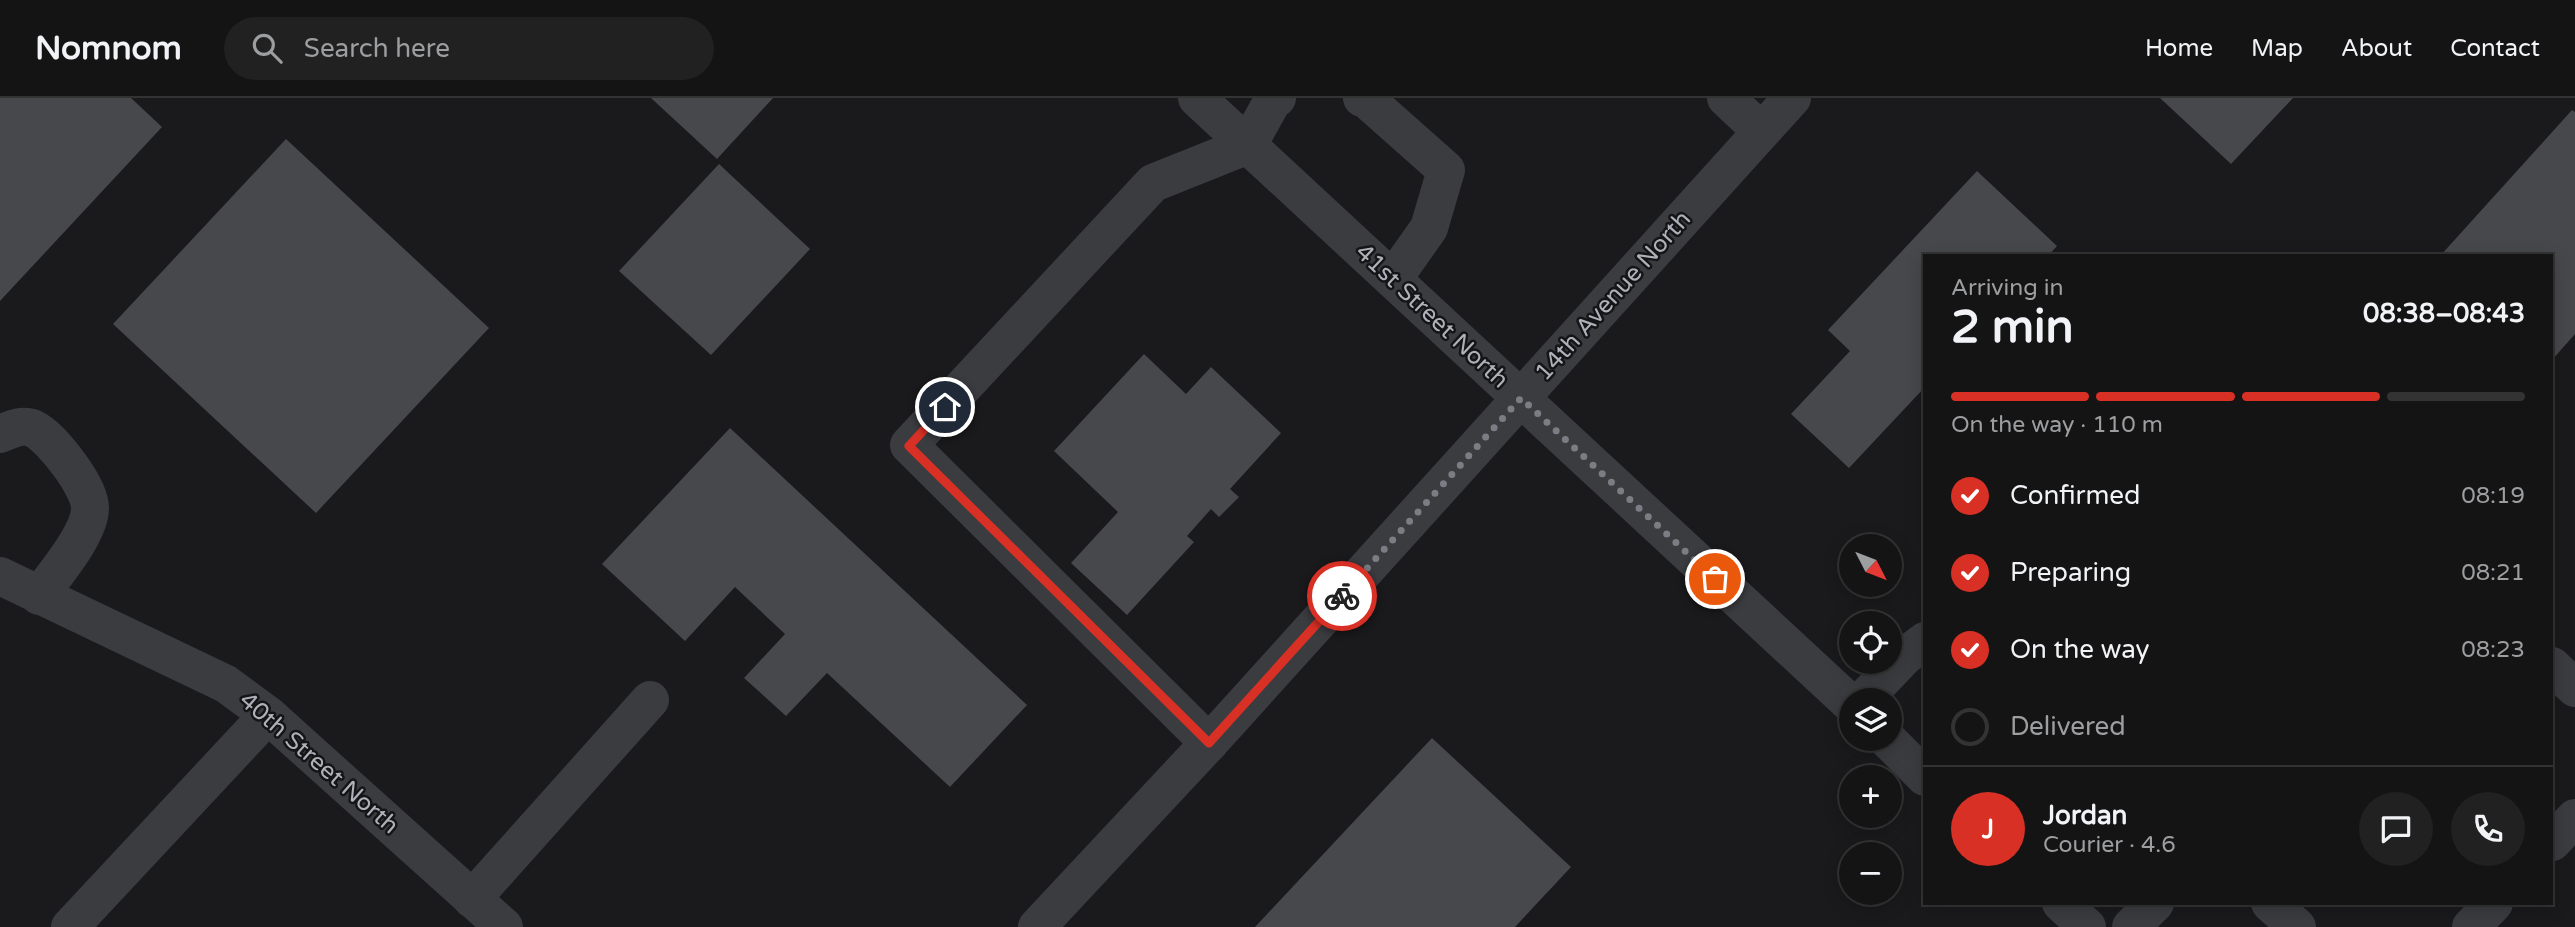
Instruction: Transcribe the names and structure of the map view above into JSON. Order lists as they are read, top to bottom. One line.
{"streets":{"street":["14th Avenue North","41st Street North","40th Street North"]},"crossings":[["14th Avenue North","41st Street North"]],"north":"bottom right","page":{"header":"Nomnom","search":"Search here","nav":["Home","Map","About","Contact"],"heading":["2 min","Arriving in","08:38–08:43"],"panel":["Jordan","Courier · 4.6"],"bar":"On the way · 110 m","list":[["Confirmed","08:19"],["Preparing","08:21"],["On the way","08:23"],"Delivered"],"map_buttons":["+","−"],"round":"J"}}
